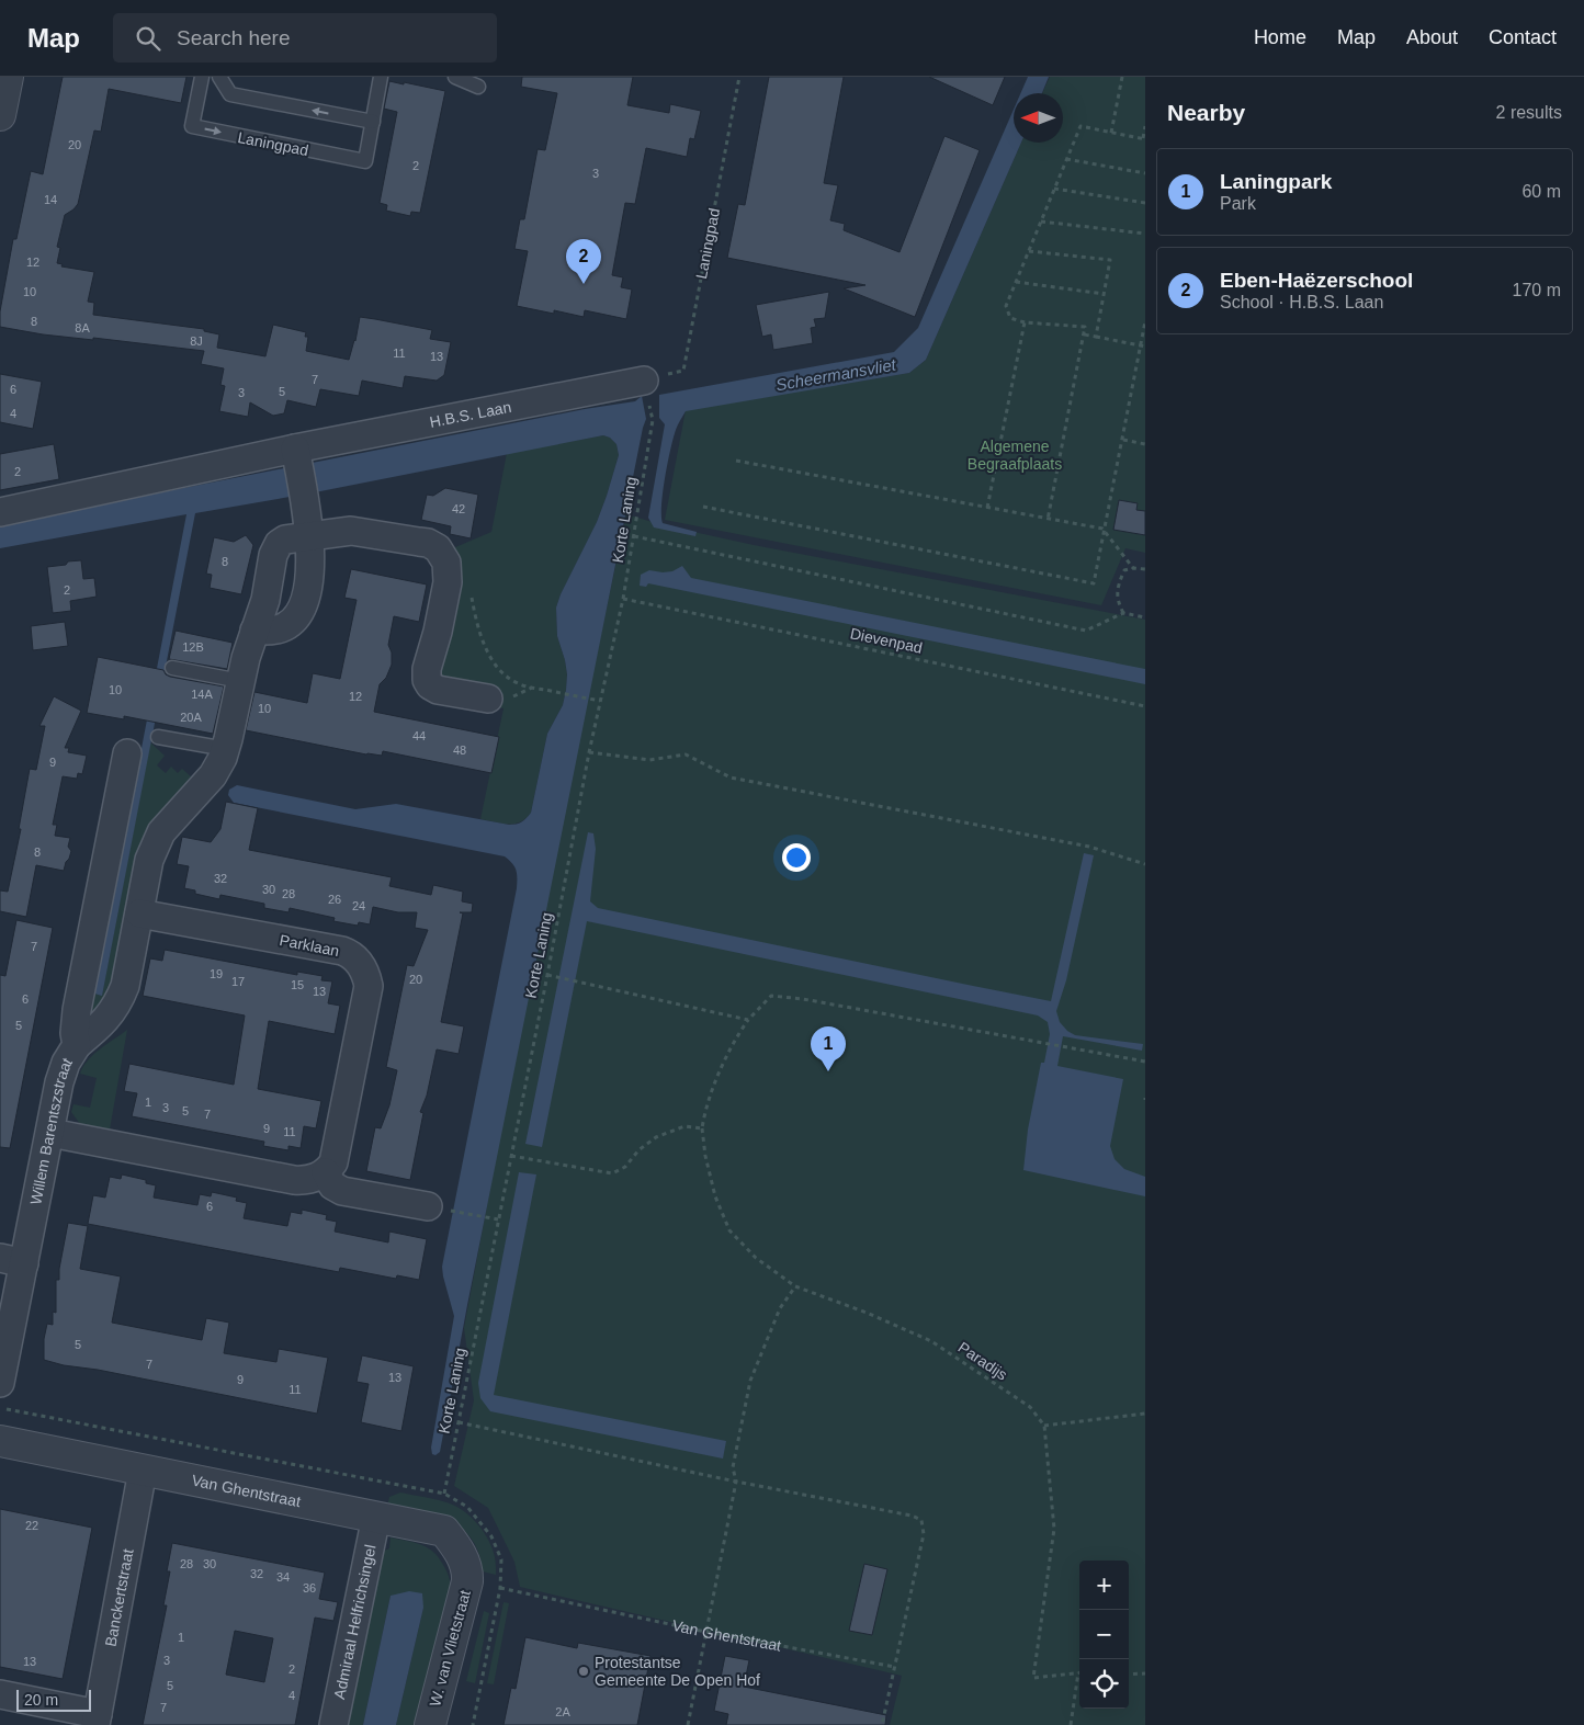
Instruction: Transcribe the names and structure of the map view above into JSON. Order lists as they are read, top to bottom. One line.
{"streets":{"street":["H.B.S. Laan","Parklaan","Willem Barentszstraat","Van Ghentstraat","Banckertstraat","Admiraal Helfrichsingel","W. van Vlietstraat"],"lane":["Laningpad"],"path":["Korte Laning","Dievenpad","Paradijs"]},"crossings":[["Laningpad","H.B.S. Laan"],["Korte Laning","Dievenpad"],["Van Ghentstraat","Banckertstraat"],["Van Ghentstraat","Admiraal Helfrichsingel"],["Van Ghentstraat","W. van Vlietstraat"]],"water":["Scheermansvliet"],"parks":["Algemene Begraafplaats"],"places":["Protestantse Gemeente De Open Hof"],"house_numbers":["20","2","3","14","12","10","8","8A","8J","11","13","7","6","5","3","4","2","42","8","2","12B","10","14A","12","10","20A","44","48","9","8","32","30","28","26","24","7","19","20","17","15","13","6","5","1","3","5","7","9","11","6","5","7","13","9","11","22","28","30","32","34","36","1","3","13","2","5","4","7","2A"],"scale_bar":"20 m","north":"left","page":{"header":"Map","search":"Search here","nav":["Home","Map","About","Contact"],"heading":["Nearby","2 results"],"list":[{"mark":"1","name":"Laningpark","note":"Park","value":"60 m"},{"mark":"2","name":"Eben-Haëzerschool","note":"School · H.B.S. Laan","value":"170 m"}],"pins":["2","1"],"map_buttons":["+","−"],"scale":"20 m"}}
